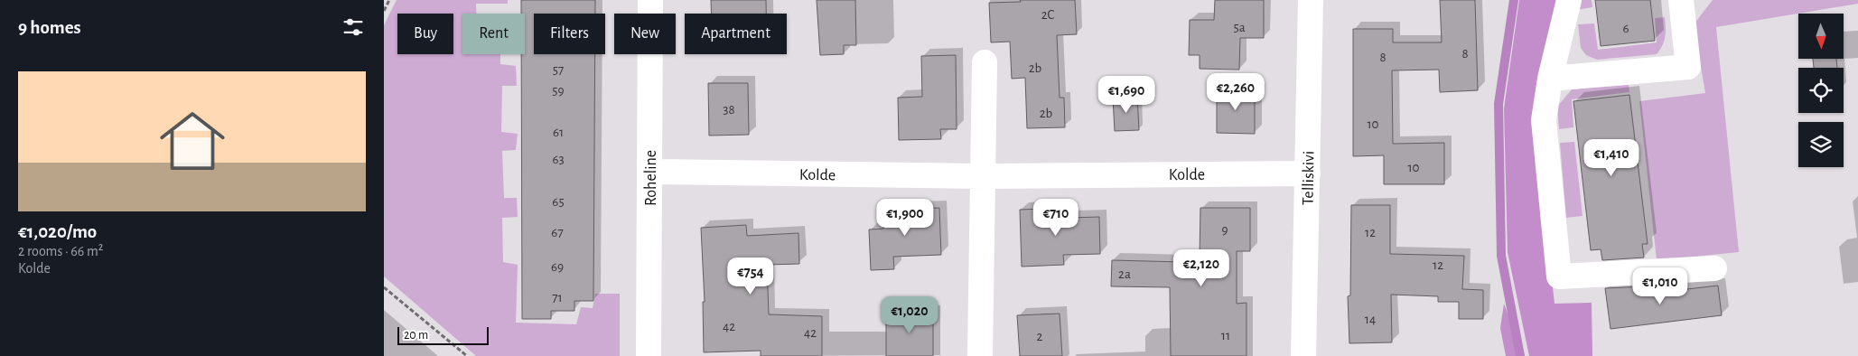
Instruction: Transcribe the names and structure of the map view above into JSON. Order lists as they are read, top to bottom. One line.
{"streets":{"street":["Kolde","Roheline","Telliskivi"]},"crossings":[["Kolde","Roheline"],["Kolde","Telliskivi"]],"house_numbers":["2C","5a","6","8","8","2b","57","59","38","2b","10","61","63","10","65","9","67","12","12","69","2a","71","14","42","42","11","2"],"scale_bar":"20 m","north":"bottom","page":{"heading":"9 homes","chip":["Buy","Rent","Filters","New","Apartment"],"list":[{"name":"€1,020/mo","note":"2 rooms · 66 m² · Kolde"}],"price":["€2,260","€1,690","€1,410","€1,900","€710","€2,120","€754","€1,010","€1,020"],"scale":"20 m"}}
